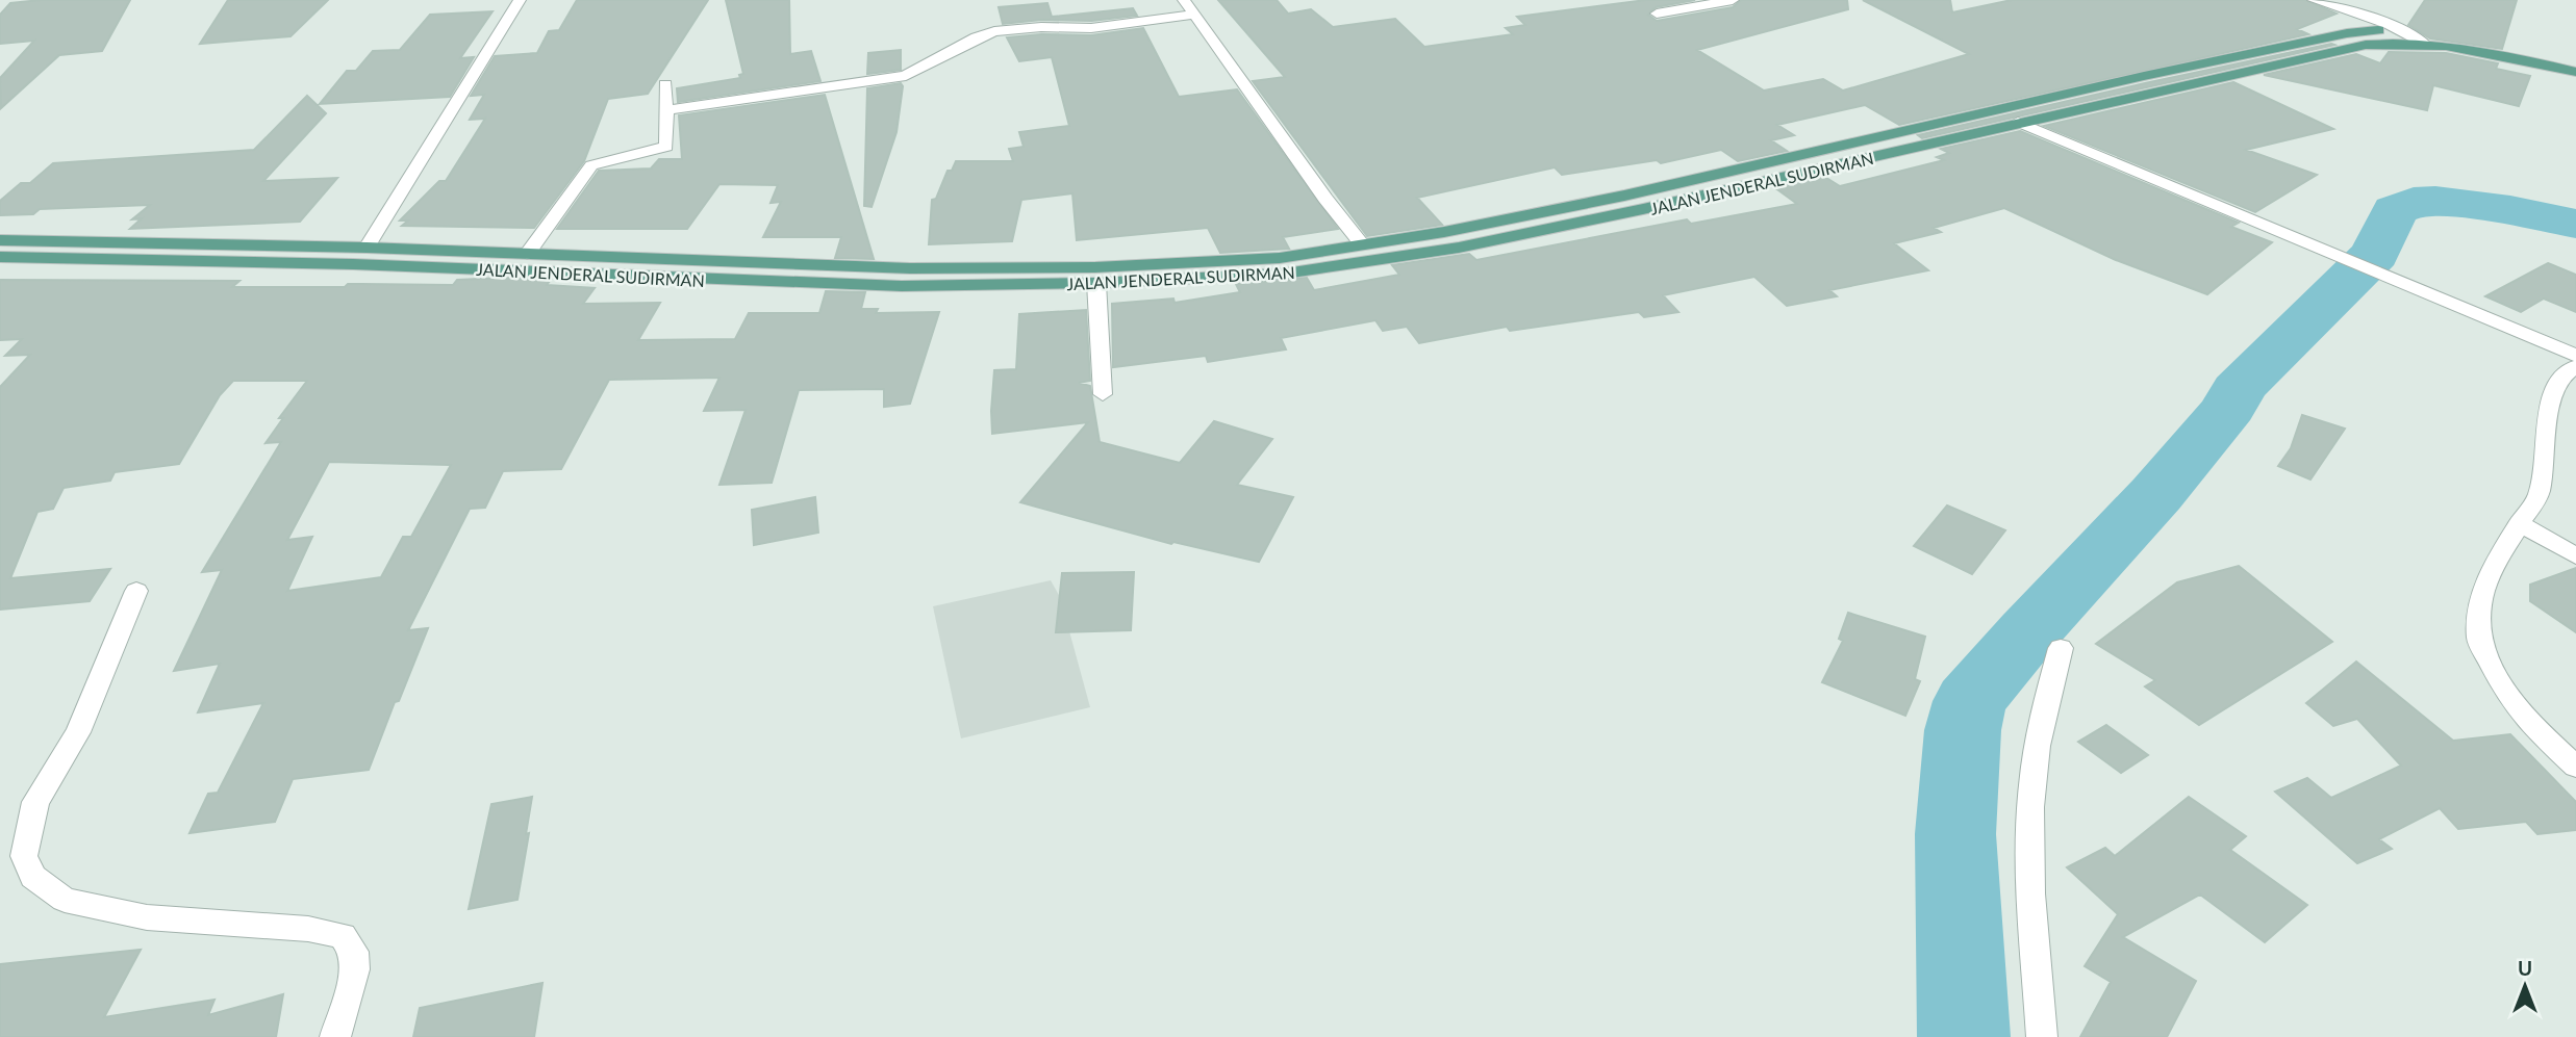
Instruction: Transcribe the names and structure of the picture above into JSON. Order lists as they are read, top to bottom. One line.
{"streets":{"main road":["JALAN JENDERAL SUDIRMAN"]},"north":"top"}
